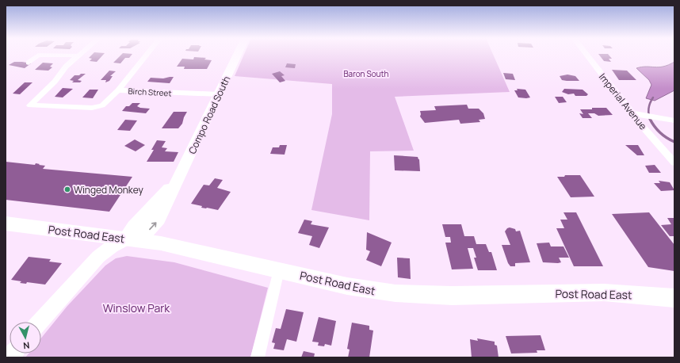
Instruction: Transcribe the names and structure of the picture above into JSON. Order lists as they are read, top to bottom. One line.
{"streets":{"main road":["Compo Road South","Post Road East"],"street":["Birch Street","Imperial Avenue"]},"crossings":[["Birch Street","Compo Road South"],["Compo Road South","Post Road East"]],"parks":["Baron South","Winslow Park"],"places":["Winged Monkey"],"north":"bottom"}
